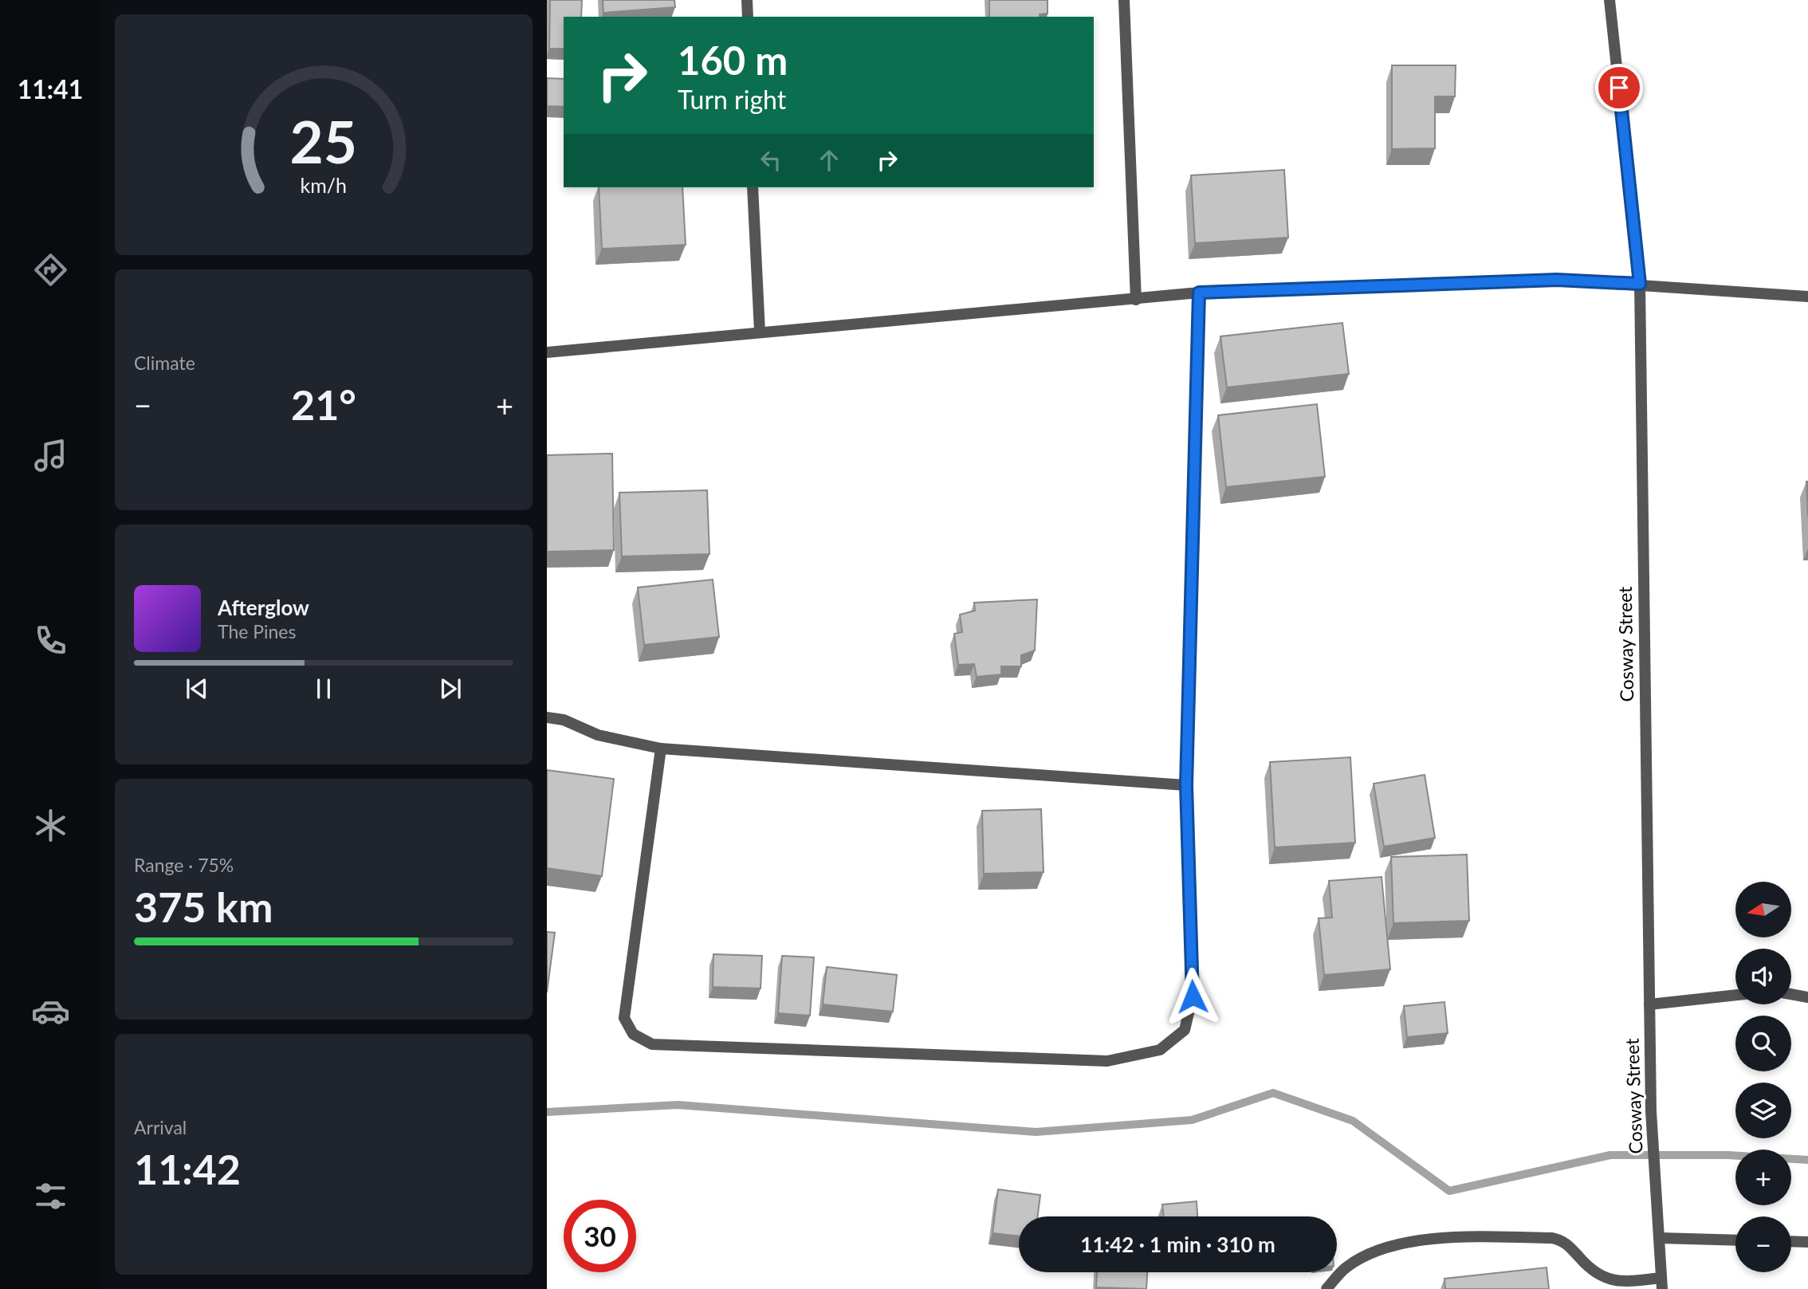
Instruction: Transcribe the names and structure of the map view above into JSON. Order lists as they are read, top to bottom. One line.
{"streets":{"street":["Cosway Street"]},"north":"left","page":{"tabs":"11:41","turn":["160 m","Turn right"],"tile":["Climate",["Range · 75%","375 km"],["Arrival","11:42"]],"heat":["−","21°","+"],"song":["Afterglow","The Pines"],"map_buttons":["+","−"],"limit":"30","trip":"11:42 · 1 min · 310 m","gauge":["25","km/h"]}}
